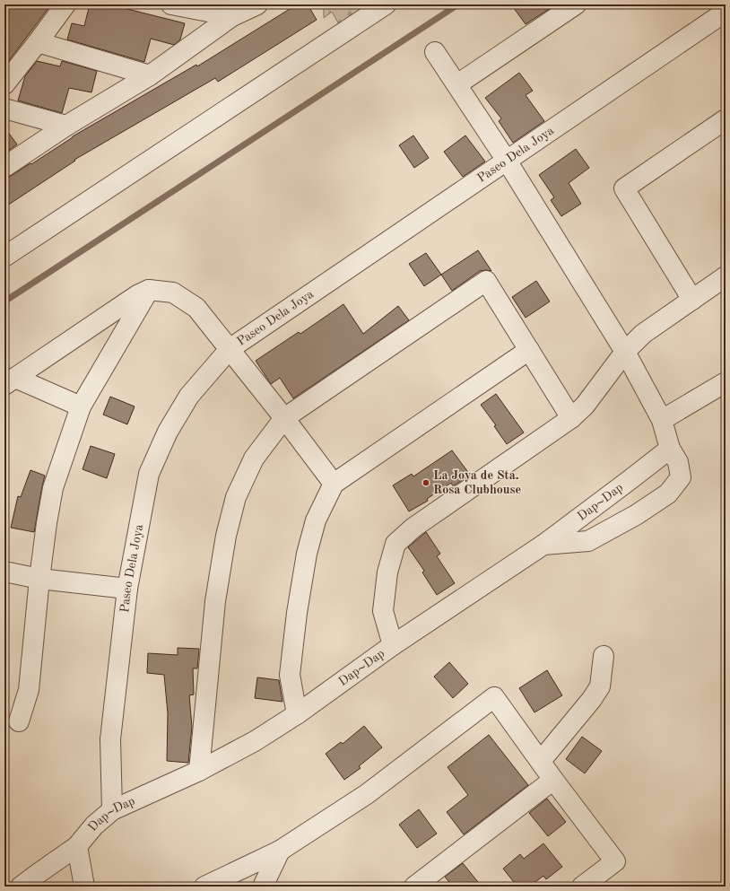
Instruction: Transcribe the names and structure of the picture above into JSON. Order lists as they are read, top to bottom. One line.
{"streets":{"street":["Paseo Dela Joya","Dap~Dap"]},"crossings":[["Paseo Dela Joya","Dap~Dap"]],"places":["La Joya de Sta. Rosa Clubhouse"]}
